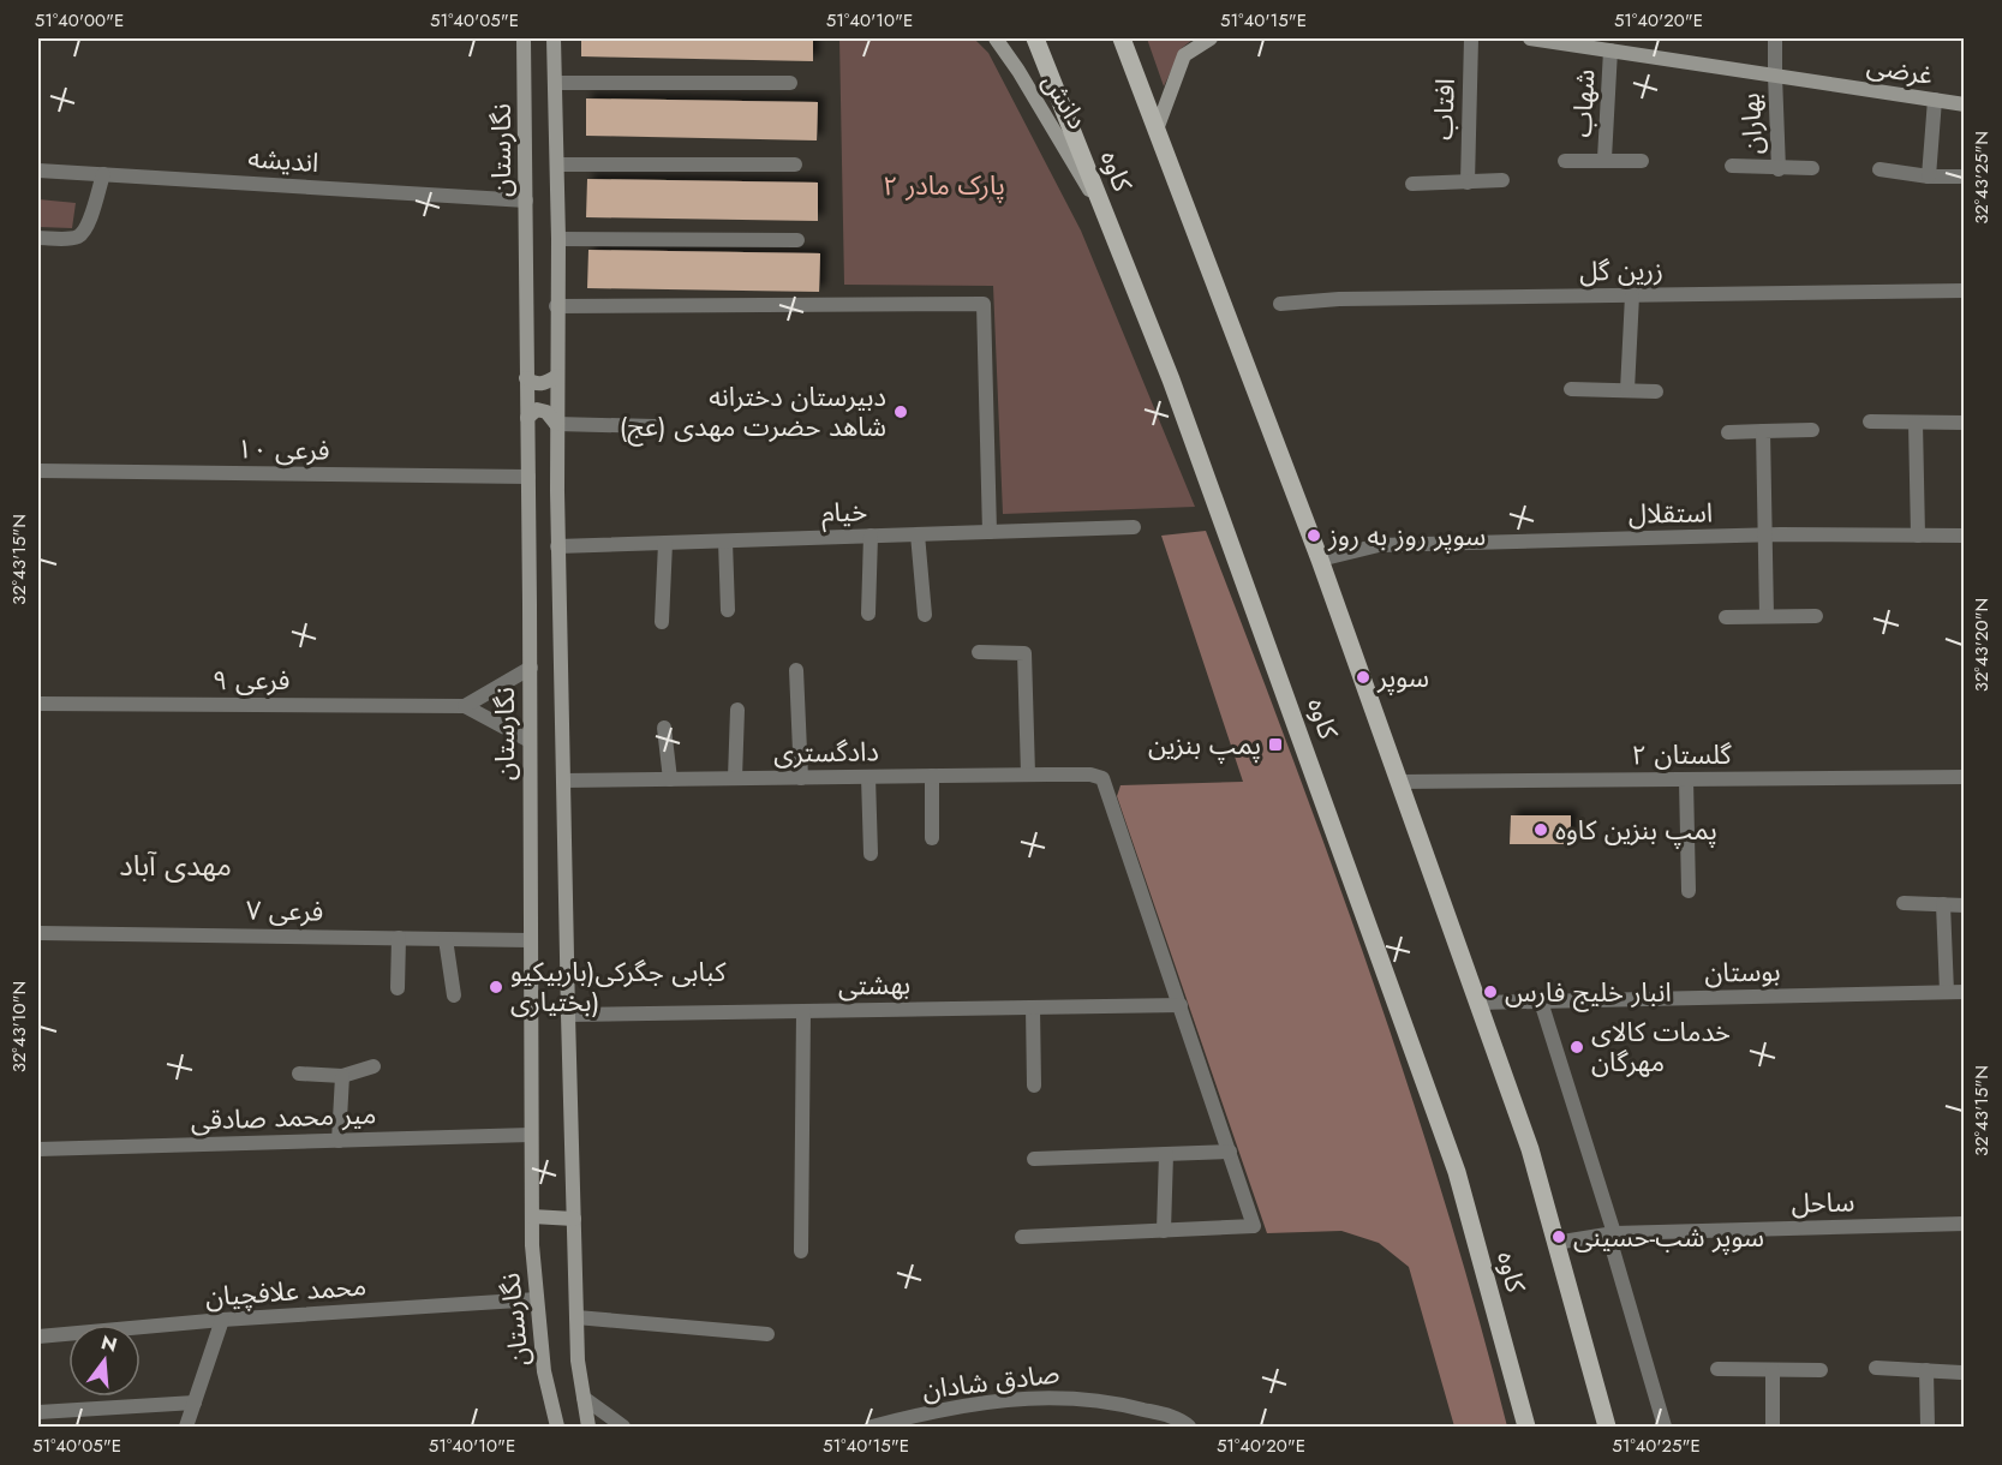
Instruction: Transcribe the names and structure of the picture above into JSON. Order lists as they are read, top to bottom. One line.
{"streets":{"main road":["غرضی","دانش","نگارستان","کاوه"],"street":["شهاب","افتاب","بهاران","اندیشه","زرین گل","فرعی ۱۰","خیام","استقلال","فرعی ۹","دادگستری","گلستان ۲","فرعی ۷","بوستان","بهشتی","میر محمد صادقی","ساحل","محمد علافچیان","صادق شادان"]},"crossings":[["غرضی","شهاب"],["غرضی","بهاران"],["دانش","کاوه"],["نگارستان","اندیشه"],["نگارستان","فرعی ۱۰"],["نگارستان","خیام"],["نگارستان","دادگستری"],["نگارستان","فرعی ۷"],["نگارستان","بهشتی"],["نگارستان","میر محمد صادقی"],["نگارستان","محمد علافچیان"],["کاوه","استقلال"],["کاوه","گلستان ۲"],["کاوه","بوستان"],["کاوه","ساحل"],["دادگستری","بهشتی"]],"districts":["مهدی آباد"],"parks":["پارک مادر ۲"],"places":{"other":["دبیرستان دخترانه شاهد حضرت مهدی (عج)","سوپر روز به روز","سوپر","پمپ بنزین کاوه","کبابی جگرکی(باربیکیو بختیاری)","انبار خلیج فارس","خدمات کالای مهرگان","سوپر شب-حسینی"],"transit":["پمپ بنزین"]},"north":"top","coordinates":["51°40'00\"E","51°40'05\"E","51°40'10\"E","51°40'15\"E","51°40'20\"E","32°43'25\"N","32°43'15\"N","32°43'20\"N","32°43'10\"N","51°40'25\"E"]}
